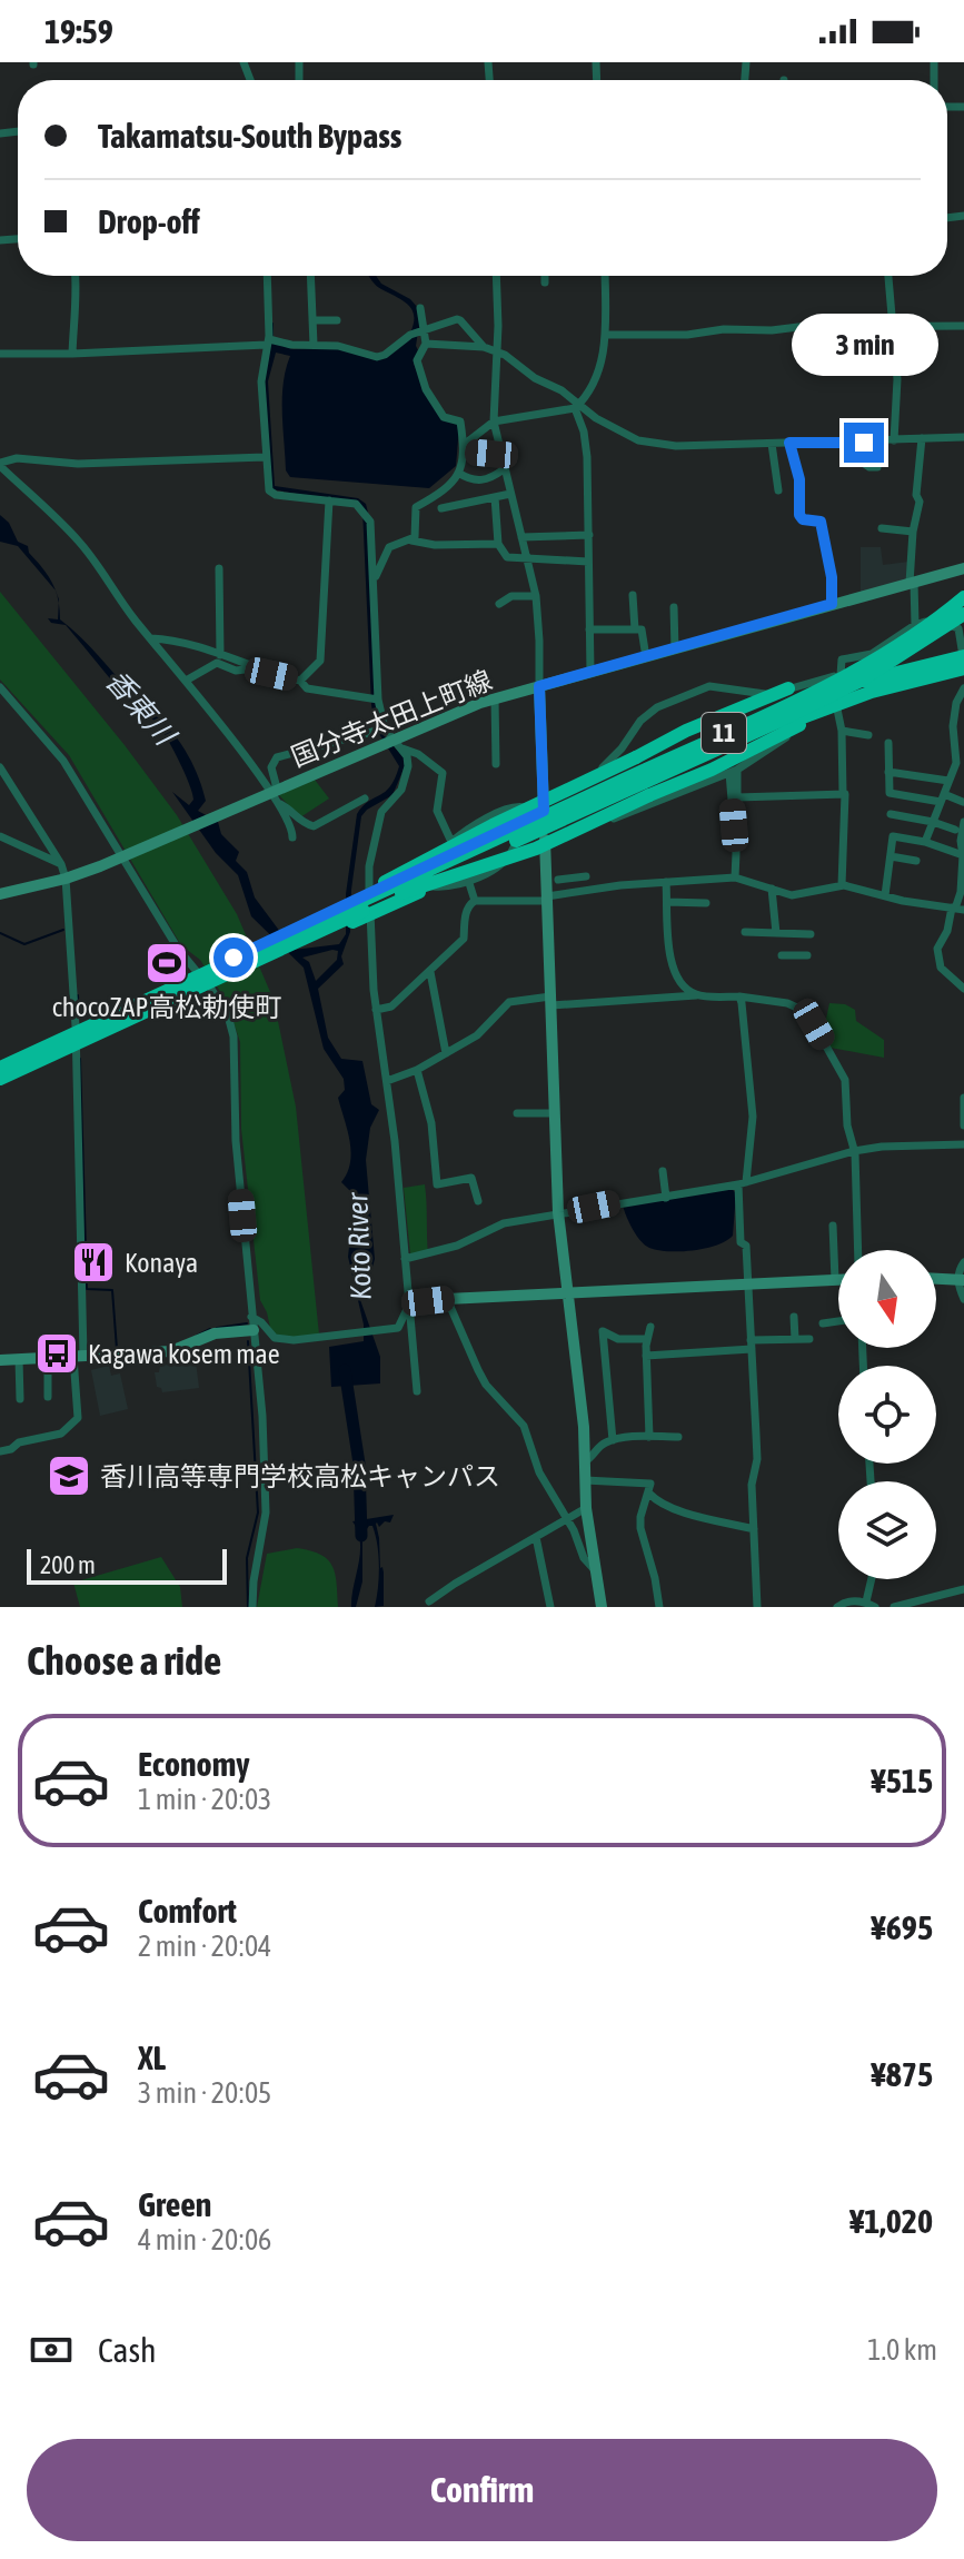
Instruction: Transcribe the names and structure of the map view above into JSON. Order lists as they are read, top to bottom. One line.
{"streets":{"highway":["11"],"street":["国分寺太田上町線"]},"water":["香東川","Koto River"],"places":{"sports":["chocoZAP高松勅使町"],"restaurant":["Konaya"],"bus stop":["Kagawa kosem mae"],"school or university":["香川高等専門学校高松キャンパス"]},"scale_bar":"200 m","north":"bottom","page":{"status":"19:59","banner":["Takamatsu-South Bypass","Drop-off"],"bubble":"3 min","scale":"200 m","heading":"Choose a ride","list":[{"name":"Economy","note":"1 min · 20:03","value":"¥515"},{"name":"Comfort","note":"2 min · 20:04","value":"¥695"},{"name":"XL","note":"3 min · 20:05","value":"¥875"},{"name":"Green","note":"4 min · 20:06","value":"¥1,020"}],"pay":["Cash","1.0 km"],"buttons":"Confirm"}}
